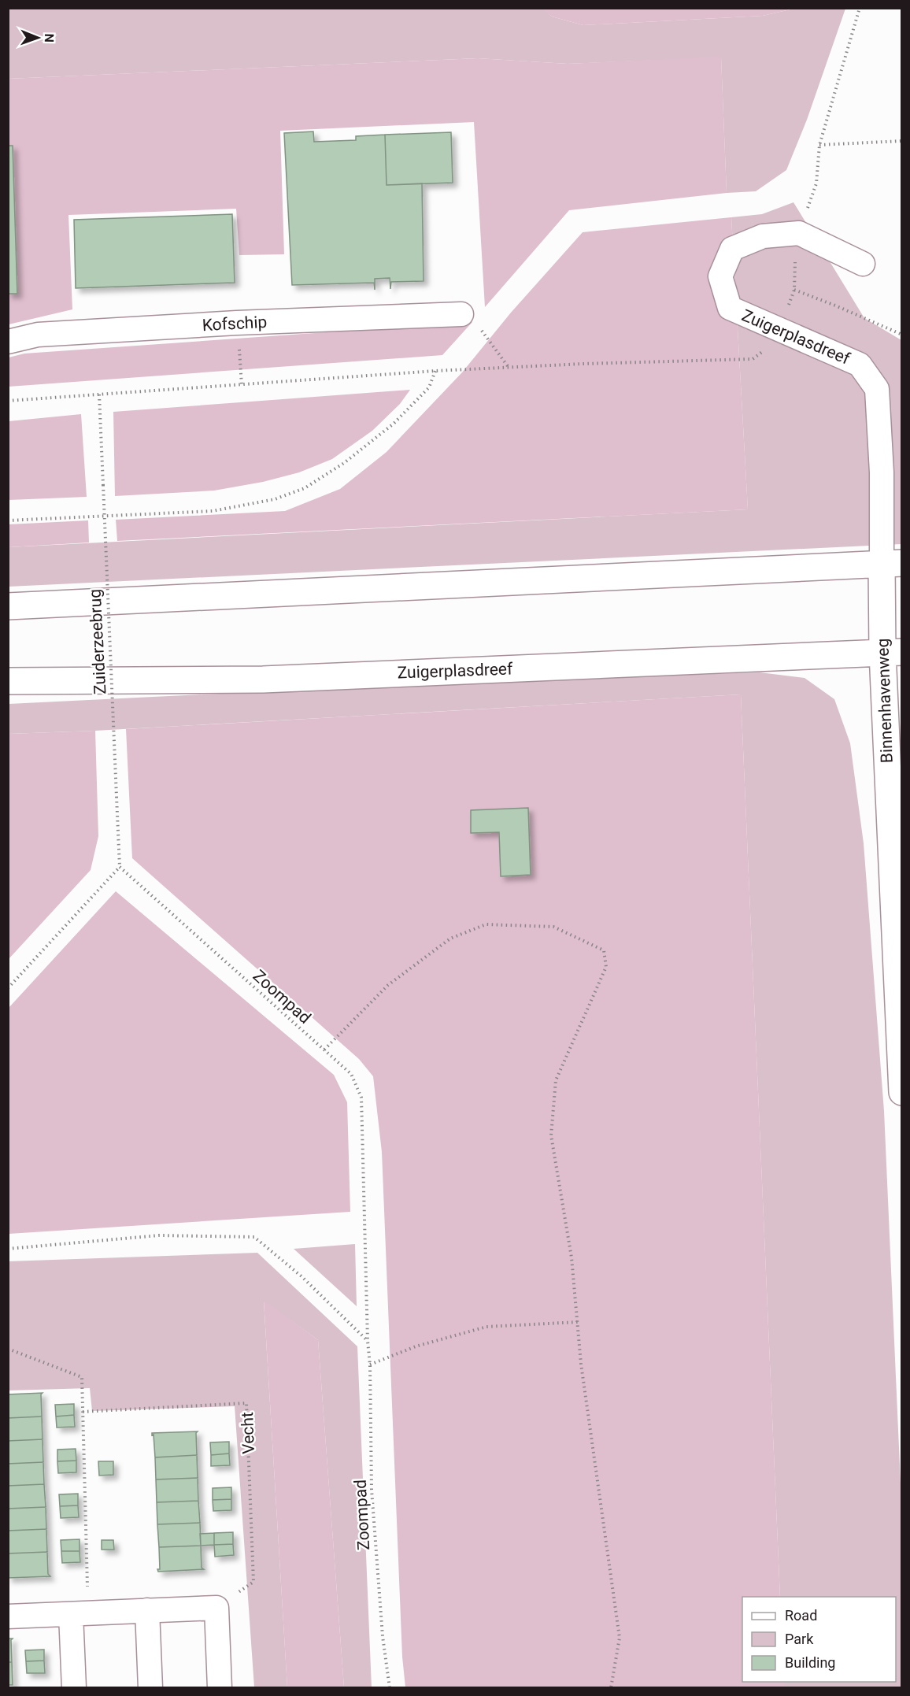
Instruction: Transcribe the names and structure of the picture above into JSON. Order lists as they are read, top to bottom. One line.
{"streets":{"main road":["Zuigerplasdreef","Binnenhavenweg"],"street":["Kofschip"],"path":["Zuiderzeebrug","Zoompad","Vecht"]},"crossings":[["Zuigerplasdreef","Binnenhavenweg"],["Zuiderzeebrug","Zoompad"]],"legend":["Road","Park","Building"],"north":"right"}
